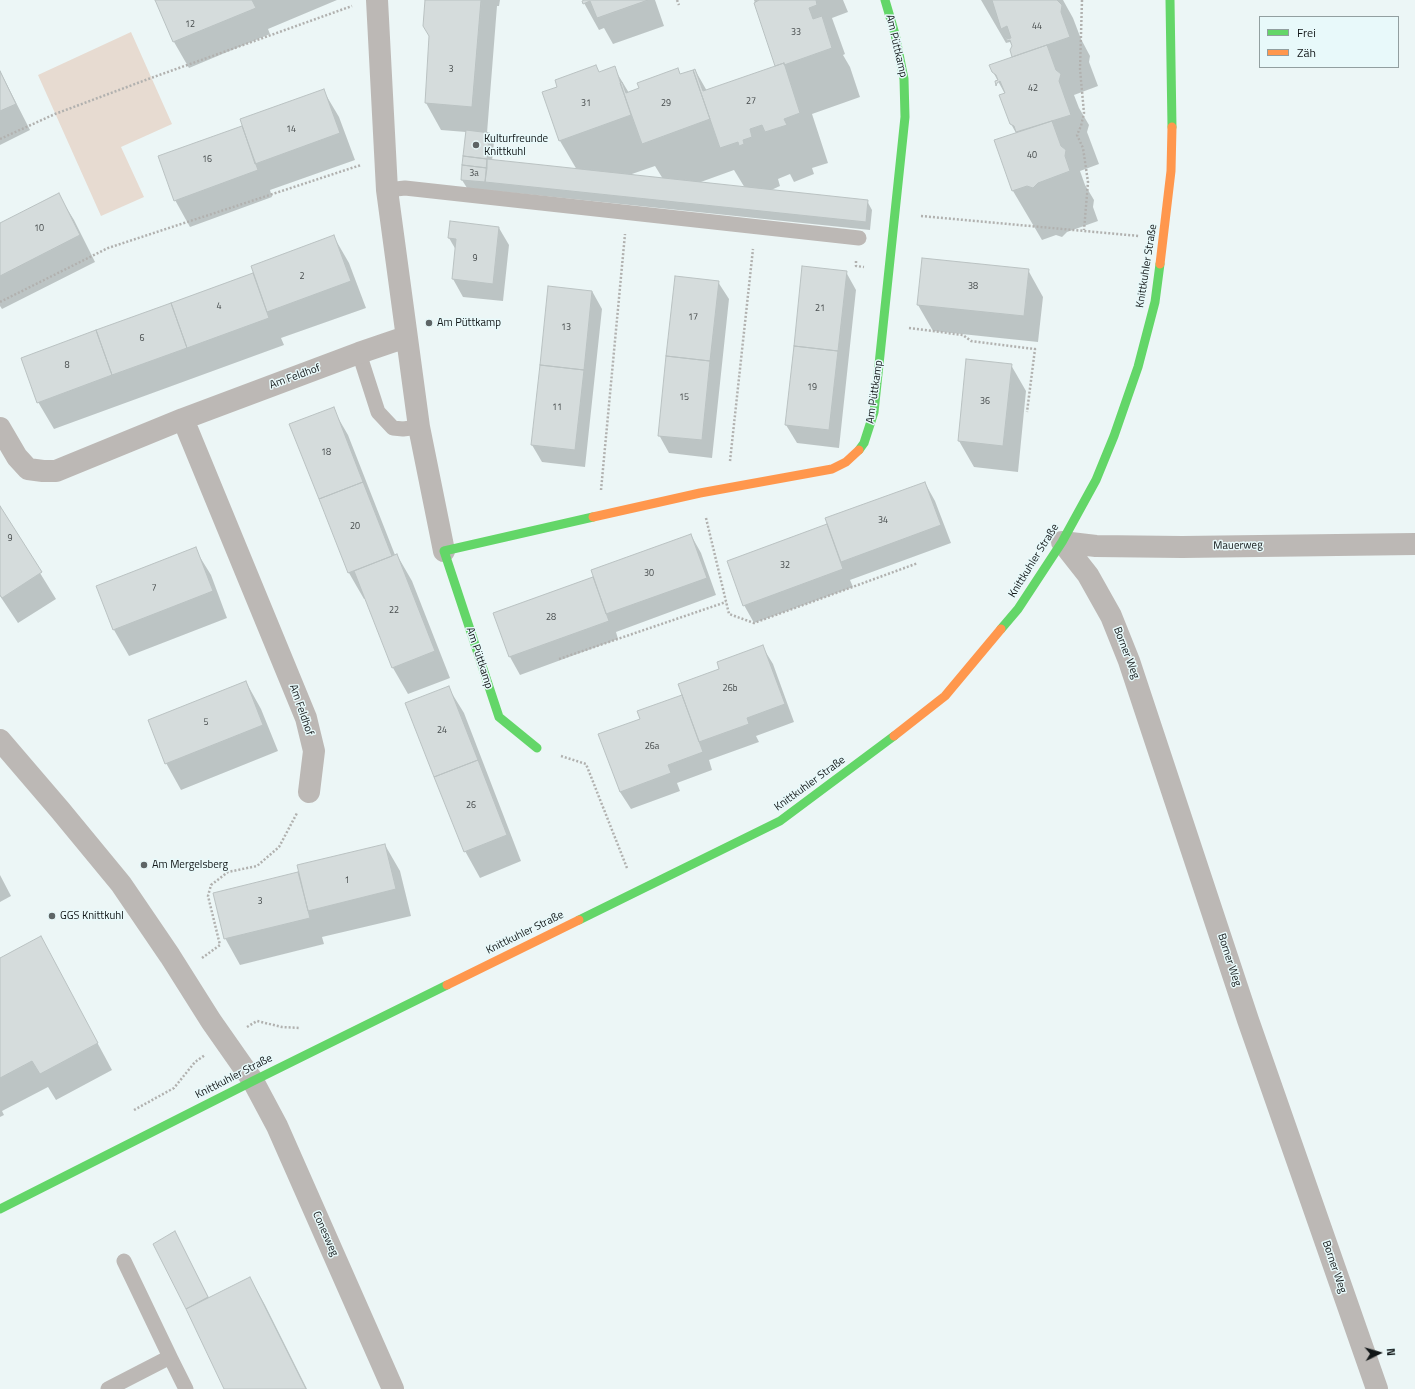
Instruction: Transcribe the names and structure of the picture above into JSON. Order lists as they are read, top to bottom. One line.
{"streets":{"street":["Am Püttkamp","Knittkuhler Straße","Am Feldhof","Mauerweg","Borner Weg","Conesweg"]},"crossings":[["Am Püttkamp","Am Feldhof"],["Knittkuhler Straße","Mauerweg"],["Knittkuhler Straße","Borner Weg"],["Knittkuhler Straße","Conesweg"],["Mauerweg","Borner Weg"]],"places":["Kulturfreunde Knittkuhl","Am Püttkamp","Am Mergelsberg","GGS Knittkuhl"],"house_numbers":["12","44","33","3","42","27","31","29","14","40","16","3a","10","9","2","38","4","21","17","13","6","8","19","15","36","11","18","34","20","9","32","30","7","22","28","26b","5","24","26a","26","1","3"],"legend":["Frei","Zäh"],"north":"right"}
